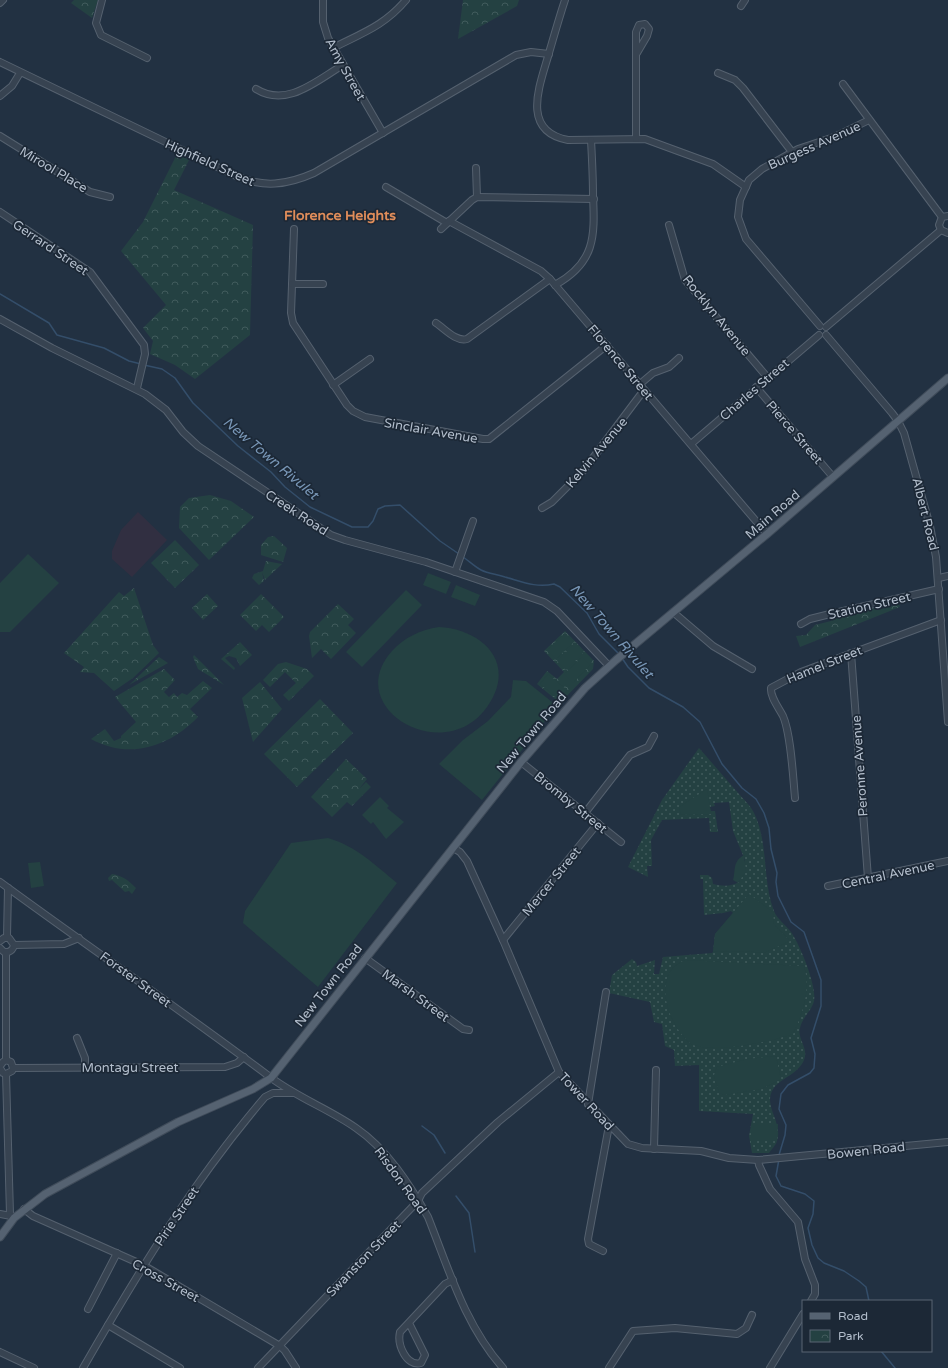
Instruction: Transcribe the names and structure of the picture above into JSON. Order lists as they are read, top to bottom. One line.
{"streets":{"main road":["Main Road","New Town Road"],"street":["Amy Street","Burgess Avenue","Highfield Street","Mirool Place","Gerrard Street","Rocklyn Avenue","Florence Street","Charles Street","Sinclair Avenue","Pierce Street","Kelvin Avenue","Creek Road","Albert Road","Station Street","Hamel Street","Peronne Avenue","Bromby Street","Central Avenue","Mercer Street","Forster Street","Marsh Street","Montagu Street","Tower Road","Bowen Road","Risdon Road","Pirie Street","Swanston Street","Cross Street"]},"crossings":[["Amy Street","Highfield Street"],["Gerrard Street","Creek Road"],["Rocklyn Avenue","Charles Street"],["Florence Street","Charles Street"],["Florence Street","Sinclair Avenue"],["Florence Street","Kelvin Avenue"],["Florence Street","Main Road"],["Charles Street","Pierce Street"],["Pierce Street","Main Road"],["Creek Road","Main Road"],["Creek Road","New Town Road"],["Main Road","Albert Road"],["Main Road","New Town Road"],["Albert Road","Station Street"],["Albert Road","Hamel Street"],["Hamel Street","Peronne Avenue"],["New Town Road","Bromby Street"],["New Town Road","Forster Street"],["New Town Road","Marsh Street"],["New Town Road","Tower Road"],["New Town Road","Risdon Road"],["New Town Road","Cross Street"],["Peronne Avenue","Central Avenue"],["Bromby Street","Mercer Street"],["Mercer Street","Tower Road"],["Forster Street","Montagu Street"],["Forster Street","Risdon Road"],["Tower Road","Bowen Road"],["Tower Road","Swanston Street"],["Risdon Road","Pirie Street"],["Risdon Road","Swanston Street"],["Pirie Street","Cross Street"],["Swanston Street","Cross Street"]],"districts":["Florence Heights"],"water":["New Town Rivulet"],"legend":["Road","Park"]}
